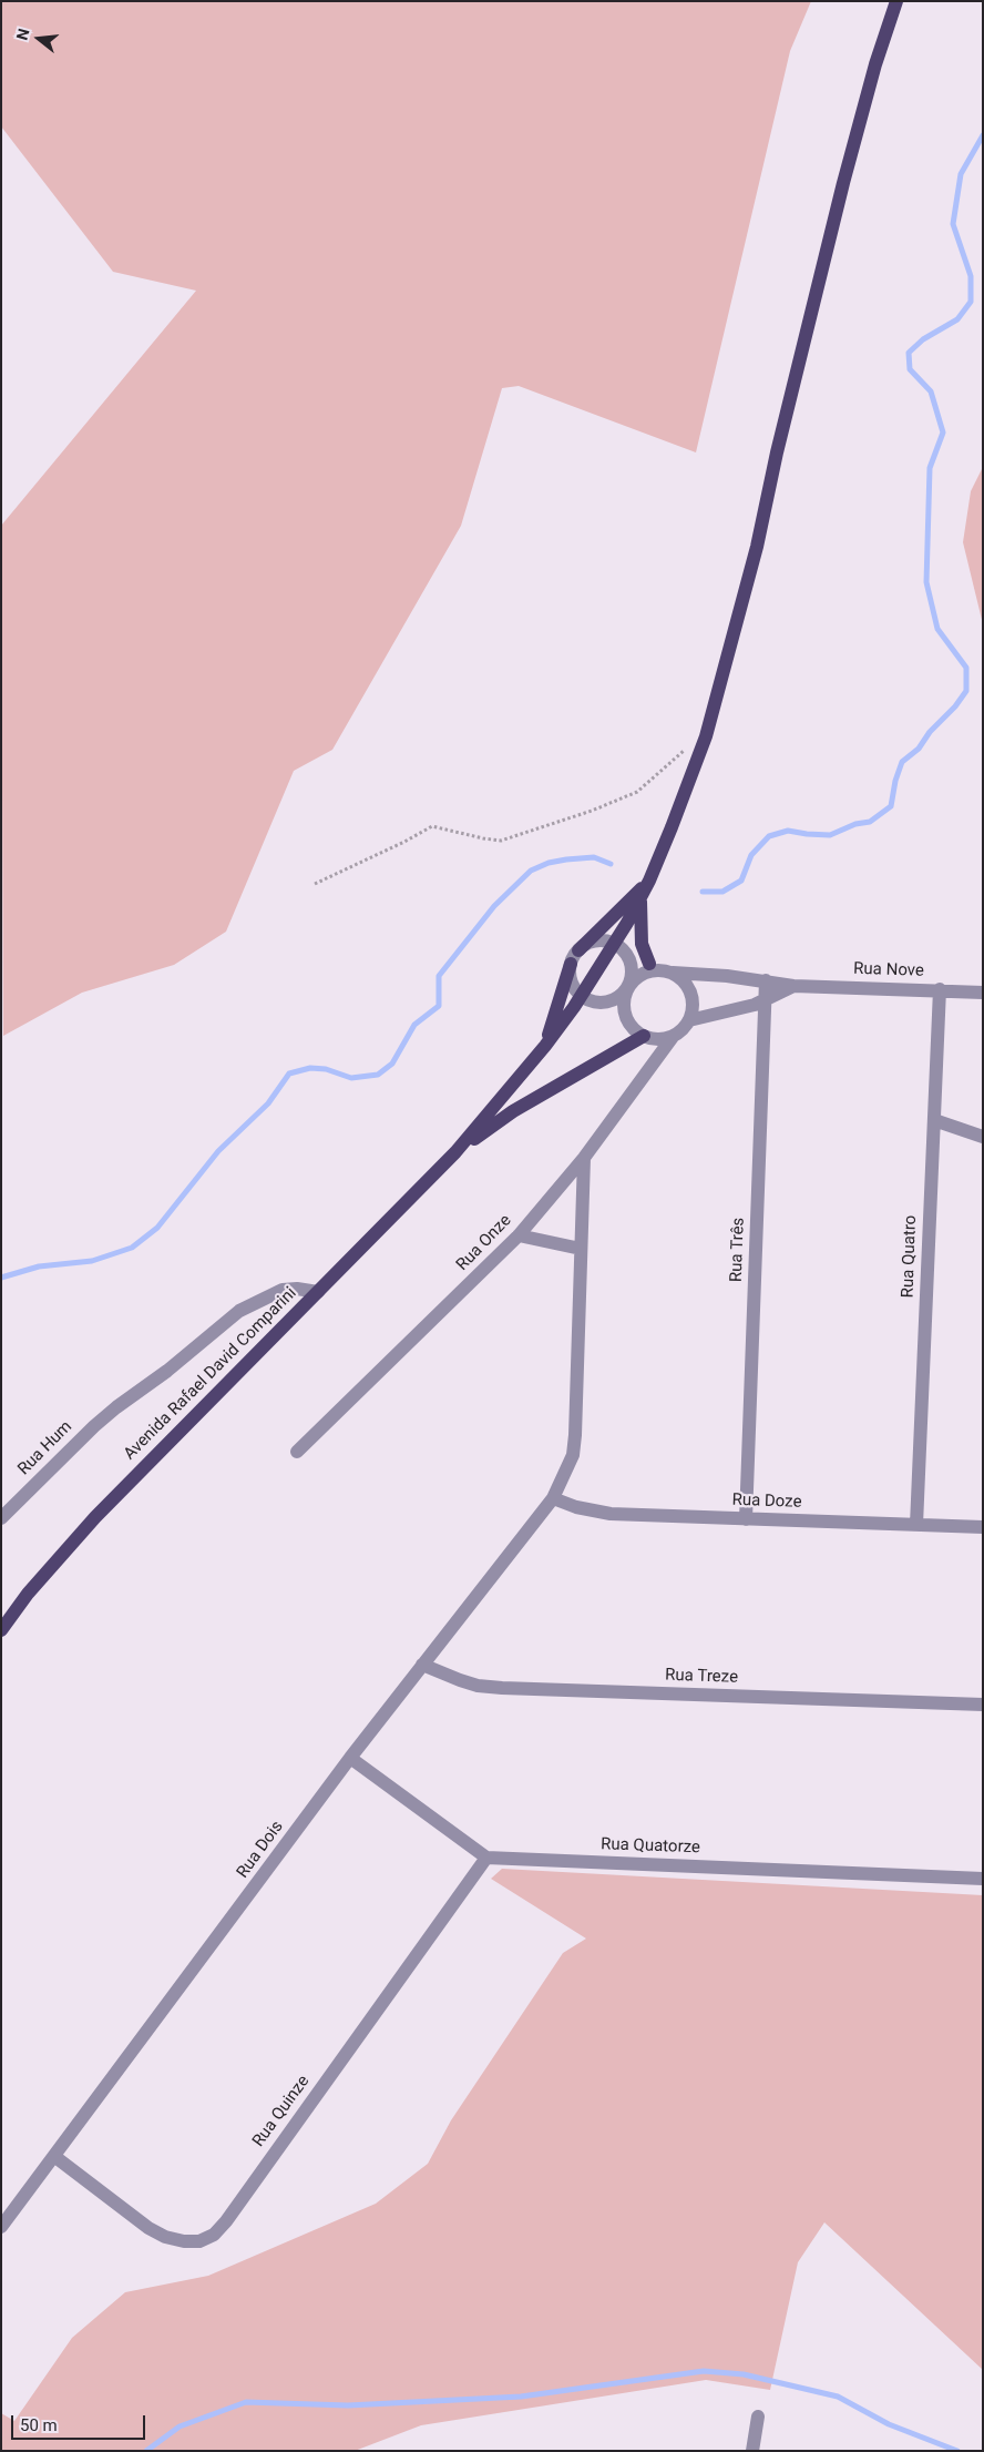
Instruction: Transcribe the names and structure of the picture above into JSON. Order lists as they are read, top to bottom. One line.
{"streets":{"main road":["Avenida Rafael David Comparini"],"street":["Rua Nove","Rua Onze","Rua Três","Rua Quatro","Rua Hum","Rua Doze","Rua Treze","Rua Quatorze","Rua Dois","Rua Quinze"]},"crossings":[["Rua Nove","Rua Onze"],["Rua Nove","Rua Três"],["Rua Nove","Rua Quatro"],["Rua Onze","Rua Dois"],["Rua Três","Rua Doze"],["Rua Quatro","Rua Doze"],["Avenida Rafael David Comparini","Rua Hum"],["Rua Doze","Rua Dois"],["Rua Treze","Rua Dois"],["Rua Quatorze","Rua Quinze"],["Rua Dois","Rua Quinze"]],"scale_bar":"50 m","north":"left"}
